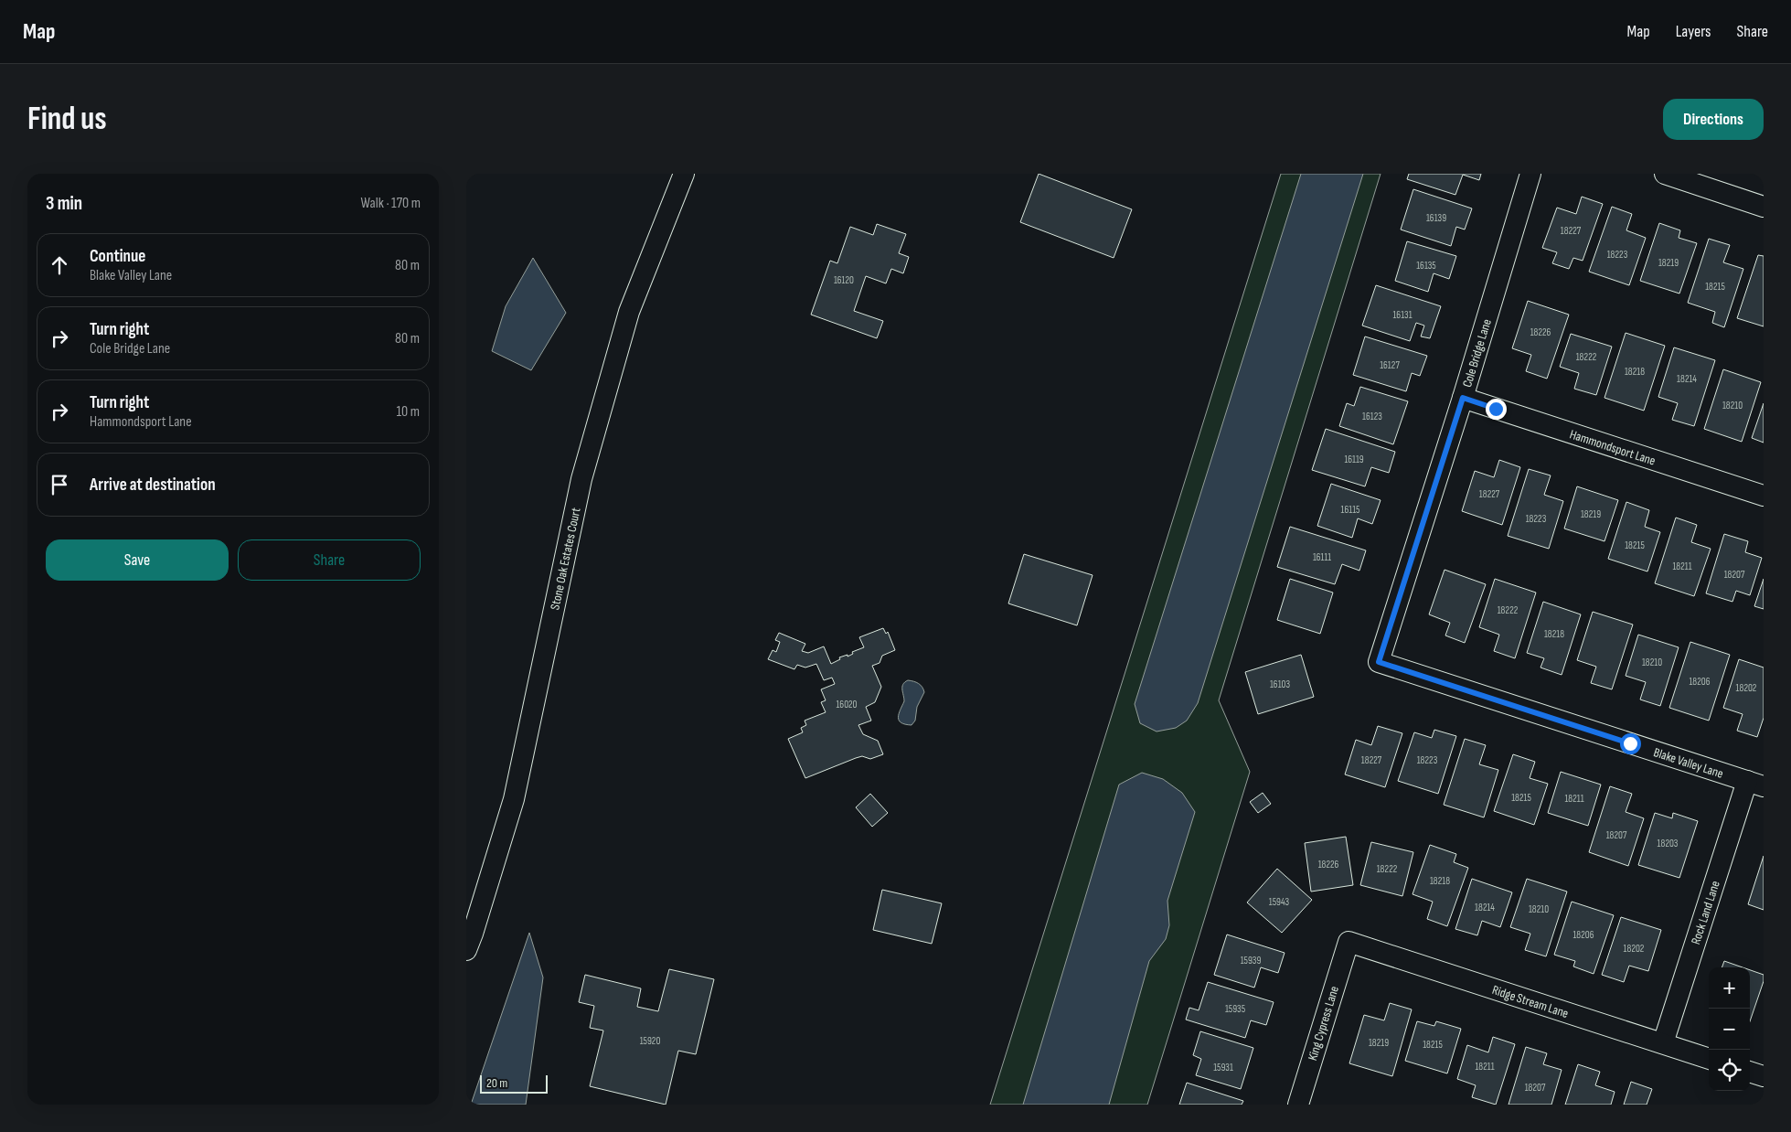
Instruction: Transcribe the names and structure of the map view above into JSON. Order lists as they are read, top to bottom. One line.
{"streets":{"street":["Cole Bridge Lane","Hammondsport Lane","Stone Oak Estates Court","Blake Valley Lane","Rock Land Lane","Ridge Stream Lane","King Cypress Lane"]},"crossings":[["Cole Bridge Lane","Hammondsport Lane"],["Cole Bridge Lane","Blake Valley Lane"],["Blake Valley Lane","Rock Land Lane"],["Rock Land Lane","Ridge Stream Lane"],["Ridge Stream Lane","King Cypress Lane"]],"house_numbers":["16139","18227","18223","18219","16135","16120","18215","16131","18226","18222","16127","18218","18214","18210","16123","16119","18227","16115","18219","18223","18215","16111","18211","18207","18222","18218","18210","18206","16103","18202","16020","18227","18223","18215","18211","18207","18203","18226","18222","18218","15943","18214","18210","18206","18202","15939","15935","15920","18219","18215","18211","15931","18207"],"scale_bar":"20 m","page":{"header":"Map","nav":["Map","Layers","Share"],"buttons":["Directions",["Save","Share"]],"title":"Find us","heading":["3 min","Walk · 170 m"],"list":[["Continue","Blake Valley Lane","80 m"],["Turn right","Cole Bridge Lane","80 m"],["Turn right","Hammondsport Lane","10 m"],"Arrive at destination"],"map_buttons":["+","−"],"scale":"20 m"}}
